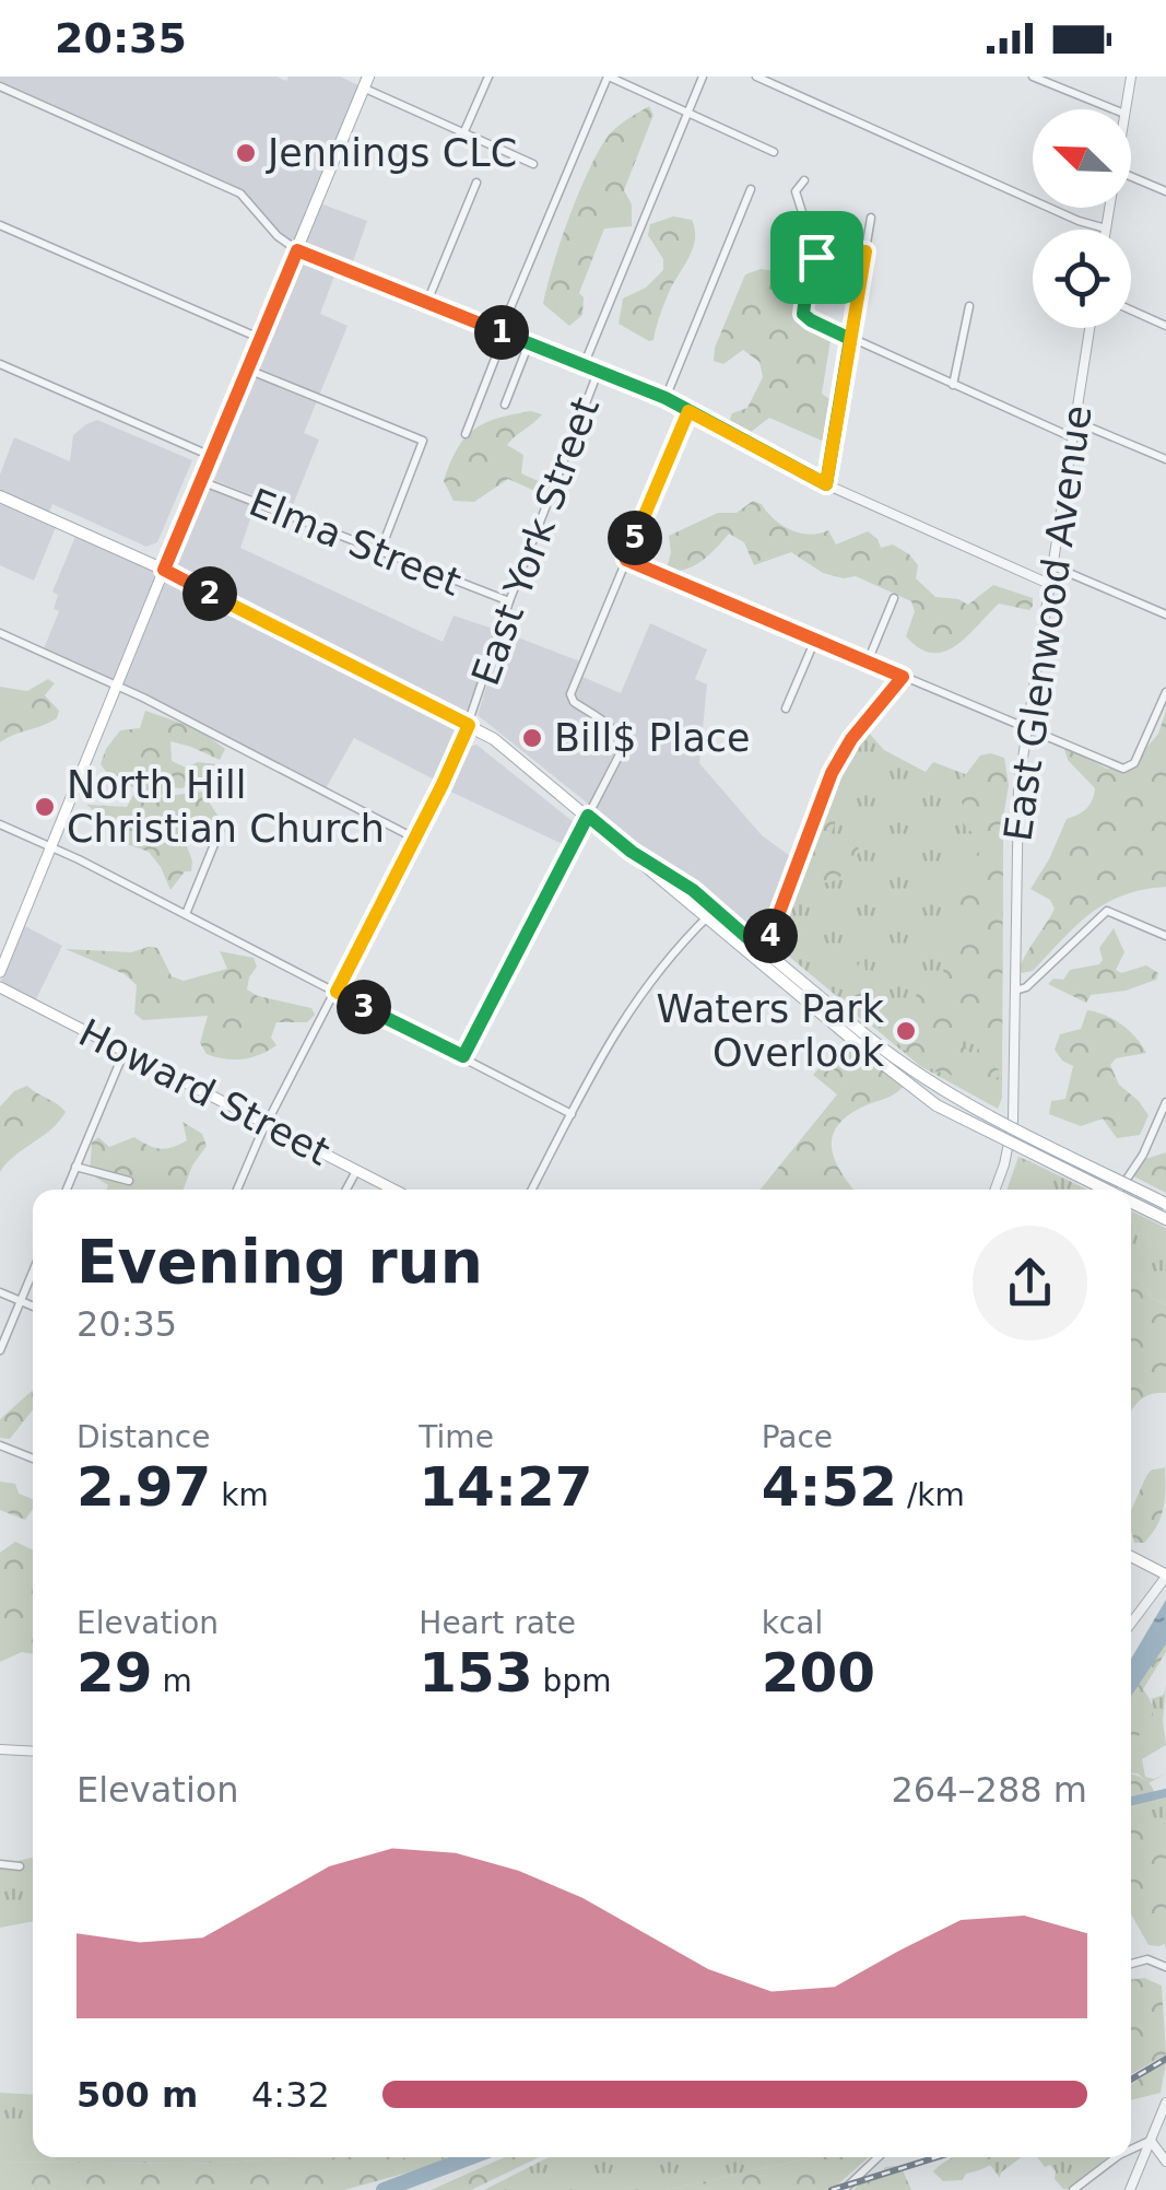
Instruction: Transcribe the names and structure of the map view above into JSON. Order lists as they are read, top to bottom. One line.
{"streets":{"main road":["Howard Street"],"street":["East York Street","Elma Street","East Glenwood Avenue"]},"crossings":[["East York Street","Elma Street"],["East York Street","Howard Street"]],"places":["Jennings CLC","Bill$ Place","North Hill Christian Church","Waters Park Overlook"],"north":"top left","page":{"status":"20:35","pins":["1","5","2","4","3"],"heading":["Evening run","20:35"],"stats":[["Distance","2.97 km"],["Time","14:27"],["Pace","4:52 /km"],["Elevation","29 m"],["Heart rate","153 bpm"],["kcal","200"]],"chart":["Elevation","264–288 m"],"list":[{"name":"500 m","note":"4:32"}]}}
